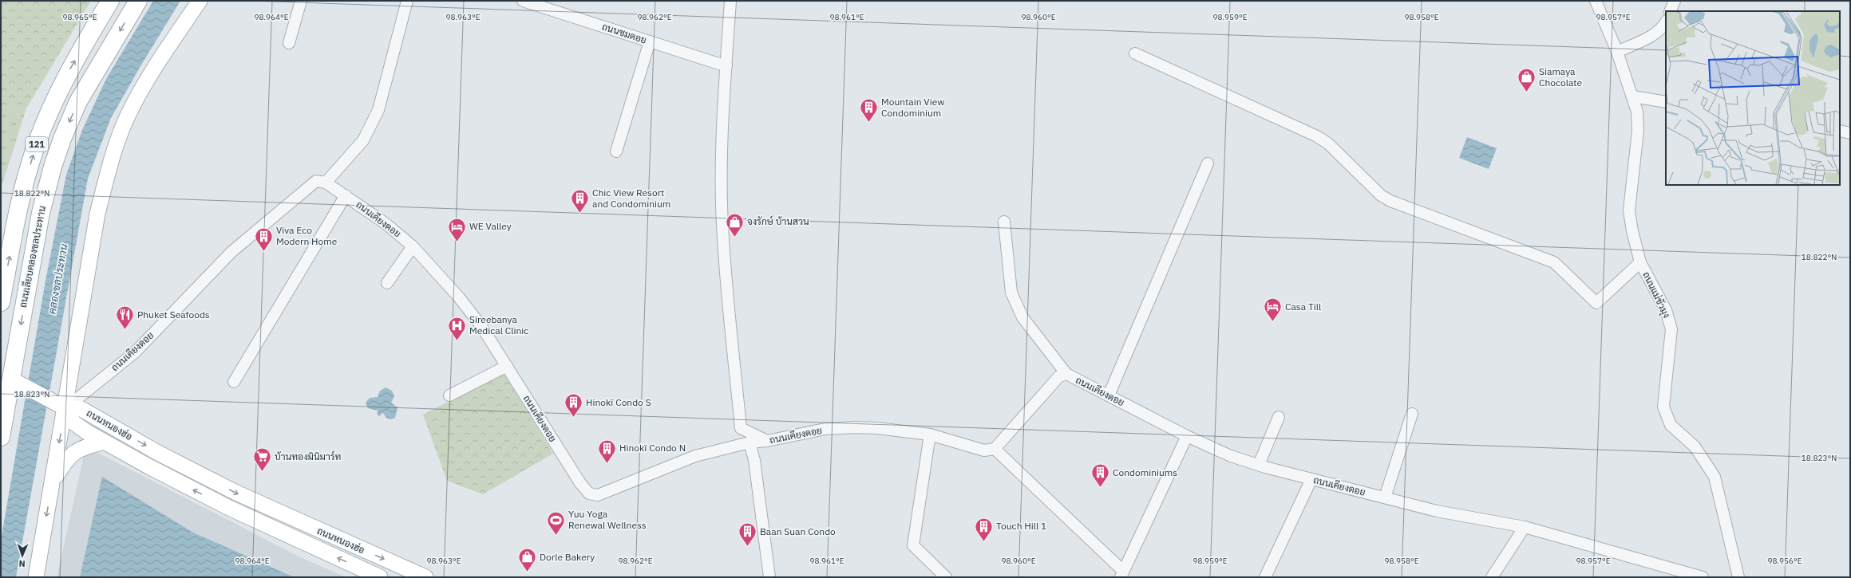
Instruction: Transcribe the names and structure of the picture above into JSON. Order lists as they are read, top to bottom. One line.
{"streets":{"main road":["121","ถนนเลียบคลองชลประทาน"],"street":["ถนนชมดอย","ถนนเคียงดอย","ถนนแม่ขัวมุง","ถนนหนองฮ่อ"]},"crossings":[["ถนนเคียงดอย","ถนนหนองฮ่อ"]],"water":["คลองชลประทาน"],"places":{"shop":["Siamaya Chocolate","จงรักษ์ บ้านสวน","Dorle Bakery"],"building":["Mountain View Condominium","Chic View Resort and Condominium","Viva Eco Modern Home","Hinokï Condo S","Hinokï Condo N","Condominiums","Touch Hill 1","Baan Suan Condo"],"hotel":["WE Valley","Casa Till"],"restaurant":["Phuket Seafoods"],"hospital":["Sireebanya Medical Clinic"],"supermarket":["บ้านทองมินิมาร์ท"],"sports":["Yuu Yoga Renewal Wellness"]},"north":"bottom","coordinates":["98.965°E","98.964°E","98.963°E","98.962°E","98.961°E","98.960°E","98.959°E","98.958°E","98.957°E","18.822°N","18.823°N","98.956°E"]}
